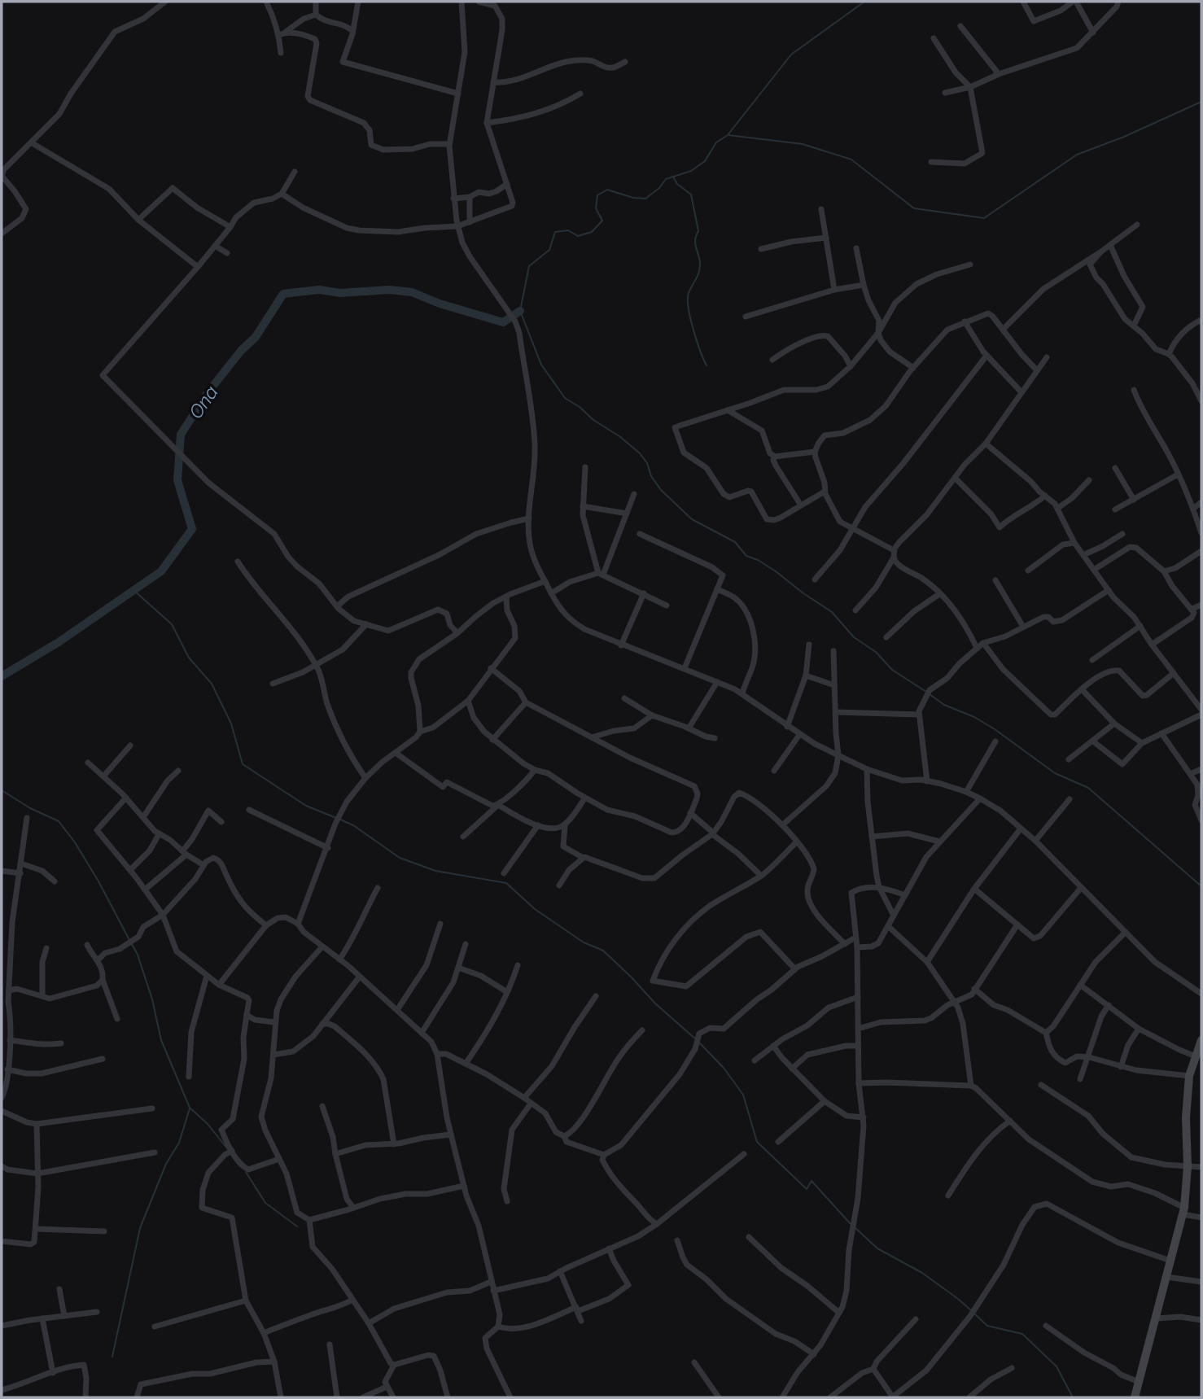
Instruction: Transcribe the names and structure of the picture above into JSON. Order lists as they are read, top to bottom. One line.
{"water":["Ona"]}
